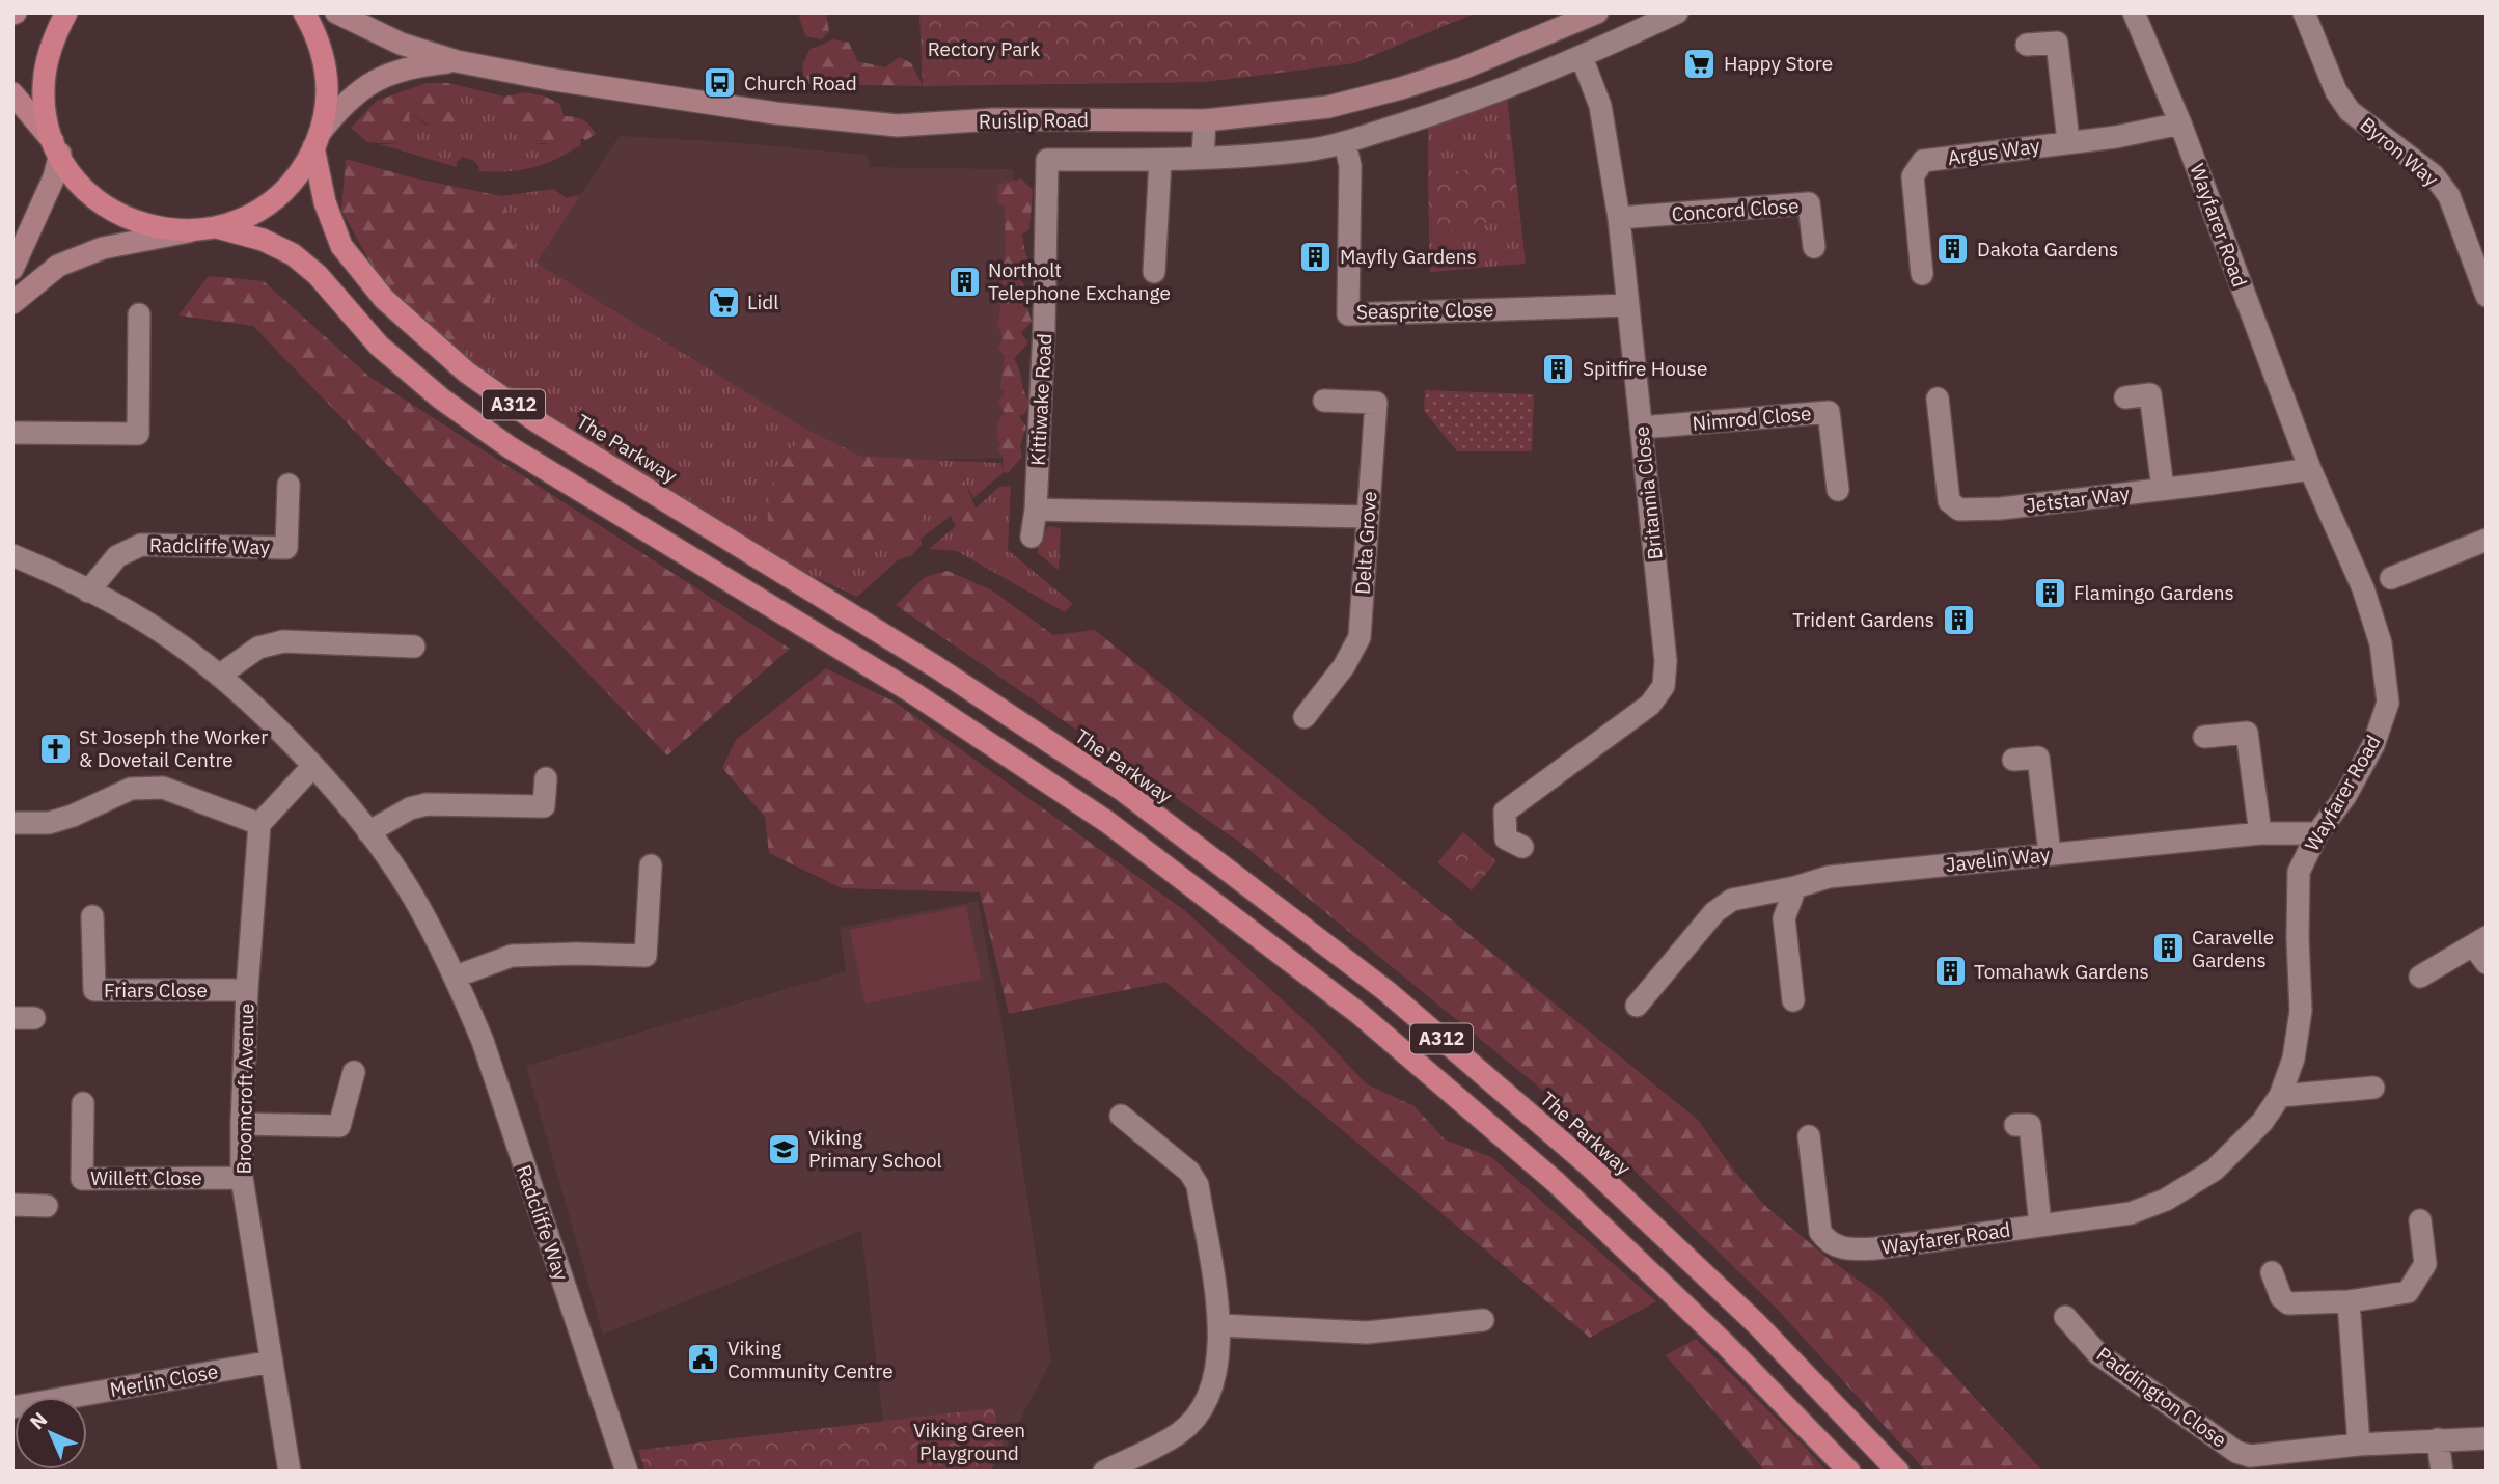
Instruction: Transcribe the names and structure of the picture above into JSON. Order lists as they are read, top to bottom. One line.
{"streets":{"highway":["A312","The Parkway"],"main road":["Ruislip Road"],"street":["Argus Way","Byron Way","Concord Close","Wayfarer Road","Seasprite Close","Kittiwake Road","Nimrod Close","Britannia Close","Jetstar Way","Delta Grove","Radcliffe Way","Javelin Way","Friars Close","Broomcroft Avenue","Willett Close","Merlin Close","Paddington Close"]},"crossings":[["Ruislip Road","A312"],["Ruislip Road","The Parkway"],["Argus Way","Wayfarer Road"],["Concord Close","Britannia Close"],["Wayfarer Road","Jetstar Way"],["Wayfarer Road","Javelin Way"],["Seasprite Close","Britannia Close"],["A312","The Parkway"],["Nimrod Close","Britannia Close"],["Friars Close","Broomcroft Avenue"],["Broomcroft Avenue","Willett Close"],["Broomcroft Avenue","Merlin Close"]],"parks":["Rectory Park","Viking Green Playground"],"places":{"supermarket":["Happy Store","Lidl"],"bus stop":["Church Road"],"building":["Dakota Gardens","Mayfly Gardens","Northolt Telephone Exchange","Spitfire House","Flamingo Gardens","Trident Gardens","Caravelle Gardens","Tomahawk Gardens"],"church":["St Joseph the Worker & Dovetail Centre"],"school or university":["Viking Primary School"],"public building":["Viking Community Centre"]},"north":"top left"}
